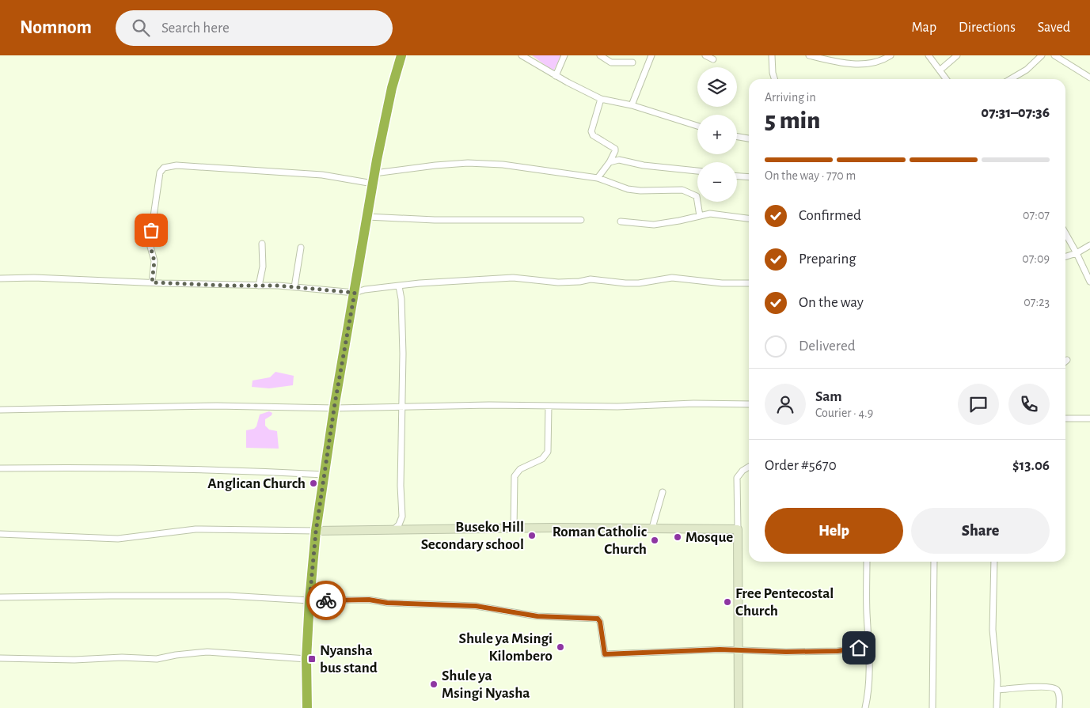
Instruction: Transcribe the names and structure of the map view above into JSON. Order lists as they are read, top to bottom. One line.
{"places":{"other":["Anglican Church","Buseko Hill Secondary school","Mosque","Roman Catholic Church","Free Pentecostal Church","Shule ya Msingi Kilombero","Shule ya Msingi Nyasha"],"transit":["Nyansha bus stand"]},"page":{"header":"Nomnom","search":"Search here","nav":["Map","Directions","Saved"],"map_buttons":["+","−"],"heading":["5 min","Arriving in","07:31–07:36"],"panel":["Sam","Courier · 4.9","Order #5670","$13.06"],"bar":"On the way · 770 m","list":[["Confirmed","07:07"],["Preparing","07:09"],["On the way","07:23"],"Delivered"],"buttons":["Help","Share"]}}
